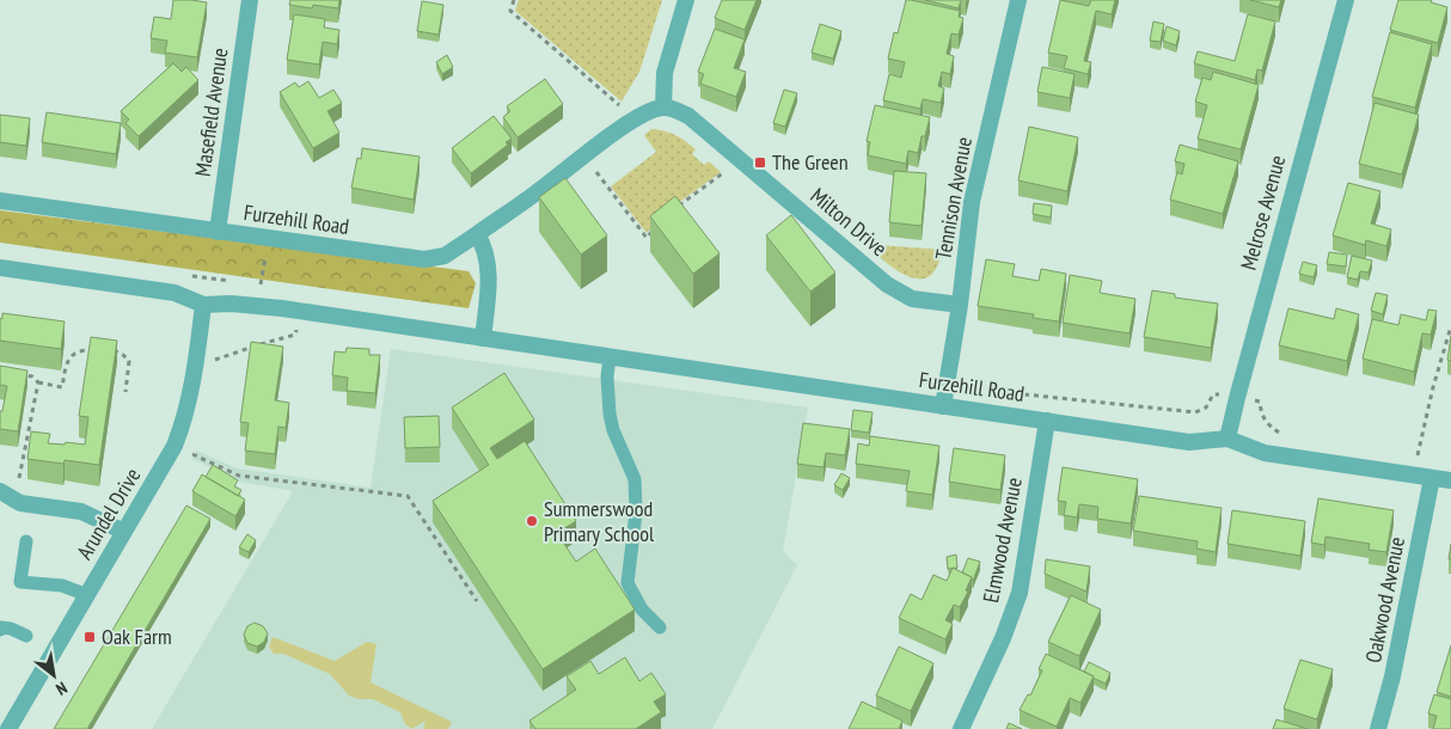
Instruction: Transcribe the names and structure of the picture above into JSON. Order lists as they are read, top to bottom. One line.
{"streets":{"street":["Masefield Avenue","Tennison Avenue","Melrose Avenue","Furzehill Road","Milton Drive","Arundel Drive","Elmwood Avenue","Oakwood Avenue"]},"crossings":[["Masefield Avenue","Furzehill Road"],["Tennison Avenue","Furzehill Road"],["Tennison Avenue","Milton Drive"],["Melrose Avenue","Furzehill Road"],["Furzehill Road","Arundel Drive"],["Furzehill Road","Elmwood Avenue"],["Furzehill Road","Oakwood Avenue"]],"places":{"transit":["The Green","Oak Farm"],"other":["Summerswood Primary School"]},"north":"bottom right"}
